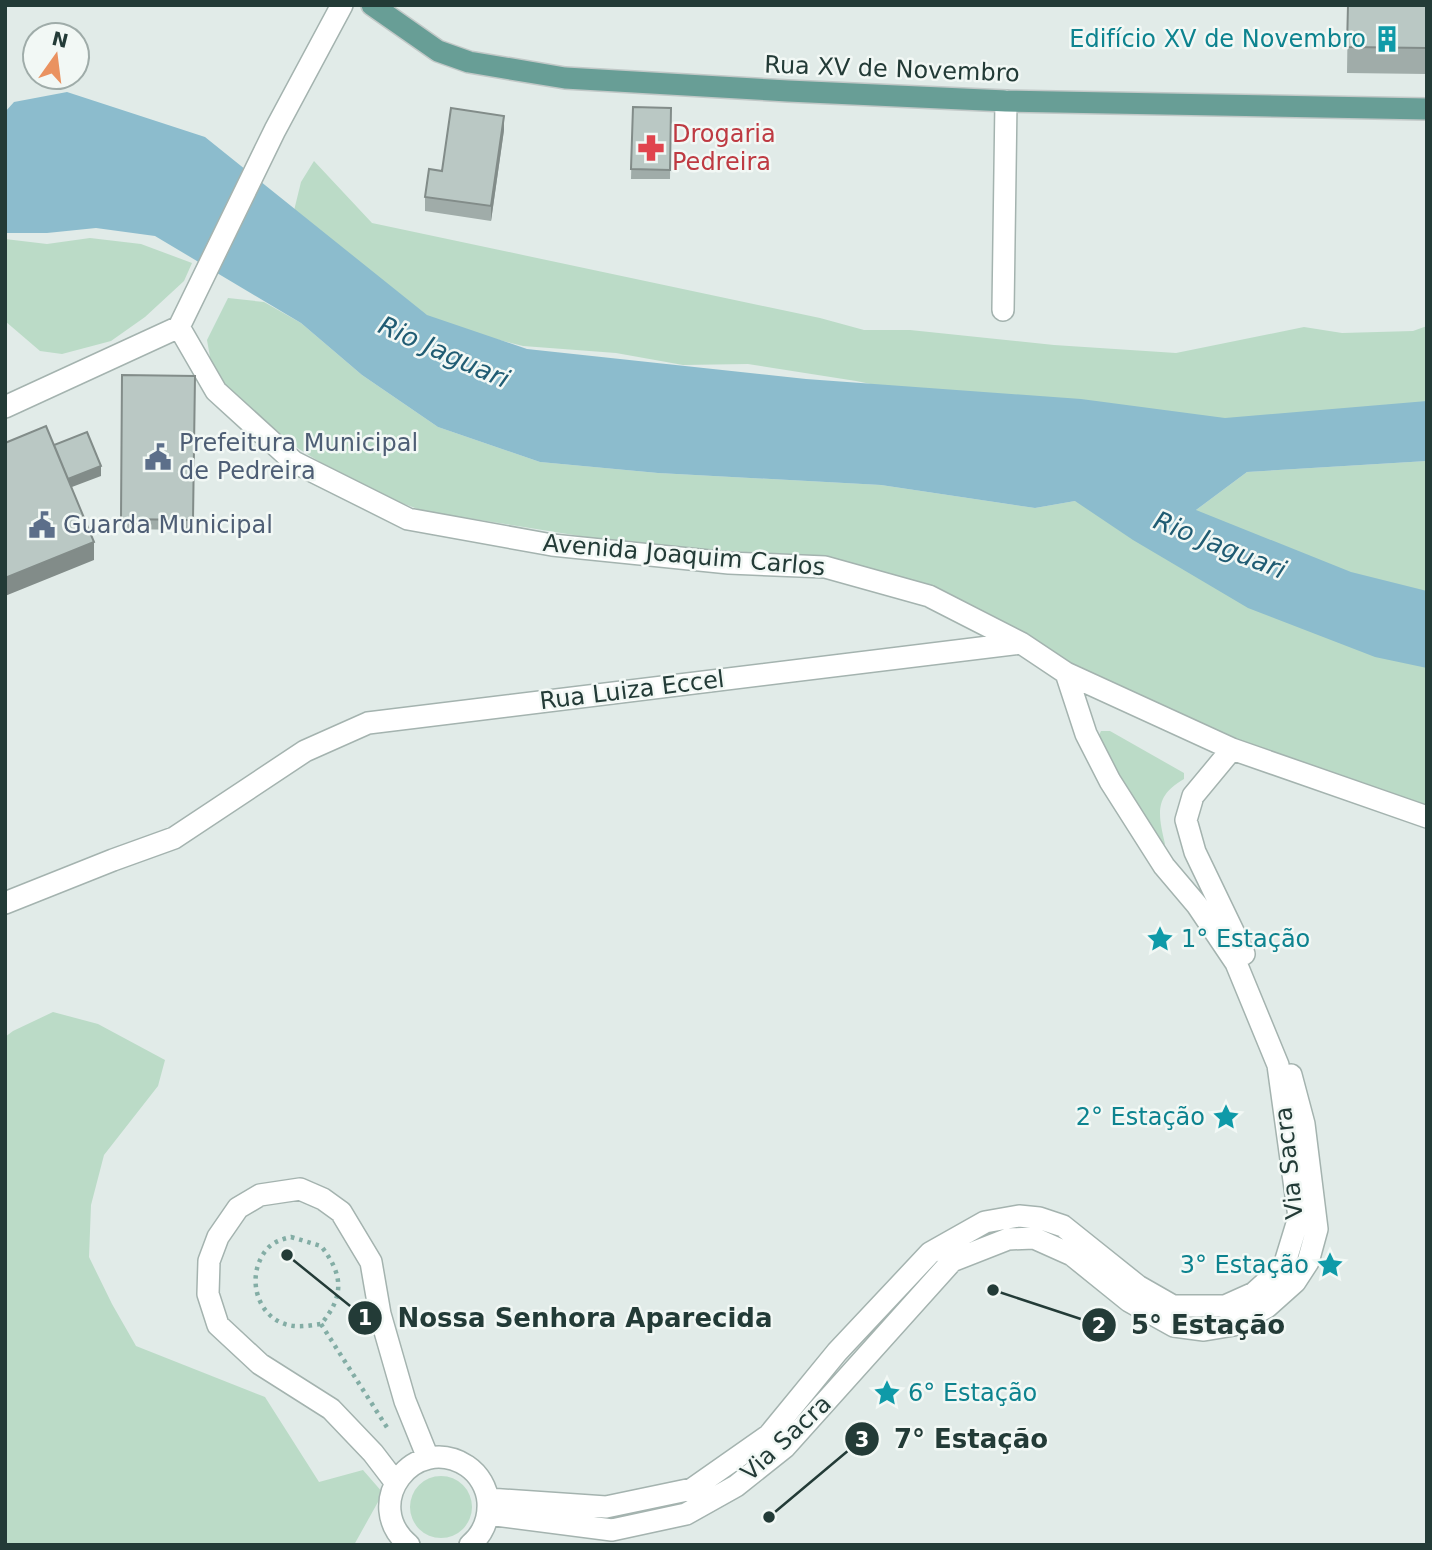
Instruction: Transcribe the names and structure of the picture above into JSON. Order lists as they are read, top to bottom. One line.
{"streets":{"main road":["Rua XV de Novembro"],"street":["Avenida Joaquim Carlos","Rua Luiza Eccel","Via Sacra"]},"crossings":[["Avenida Joaquim Carlos","Rua Luiza Eccel"],["Avenida Joaquim Carlos","Via Sacra"]],"water":["Rio Jaguari"],"places":{"building":["Edifício XV de Novembro"],"pharmacy":["Drogaria Pedreira"],"public building":["Prefeitura Municipal de Pedreira","Guarda Municipal"],"place":["1° Estação","2° Estação","3° Estação","6° Estação"],"other":["Nossa Senhora Aparecida","5° Estação","7° Estação"]},"north":"top"}
